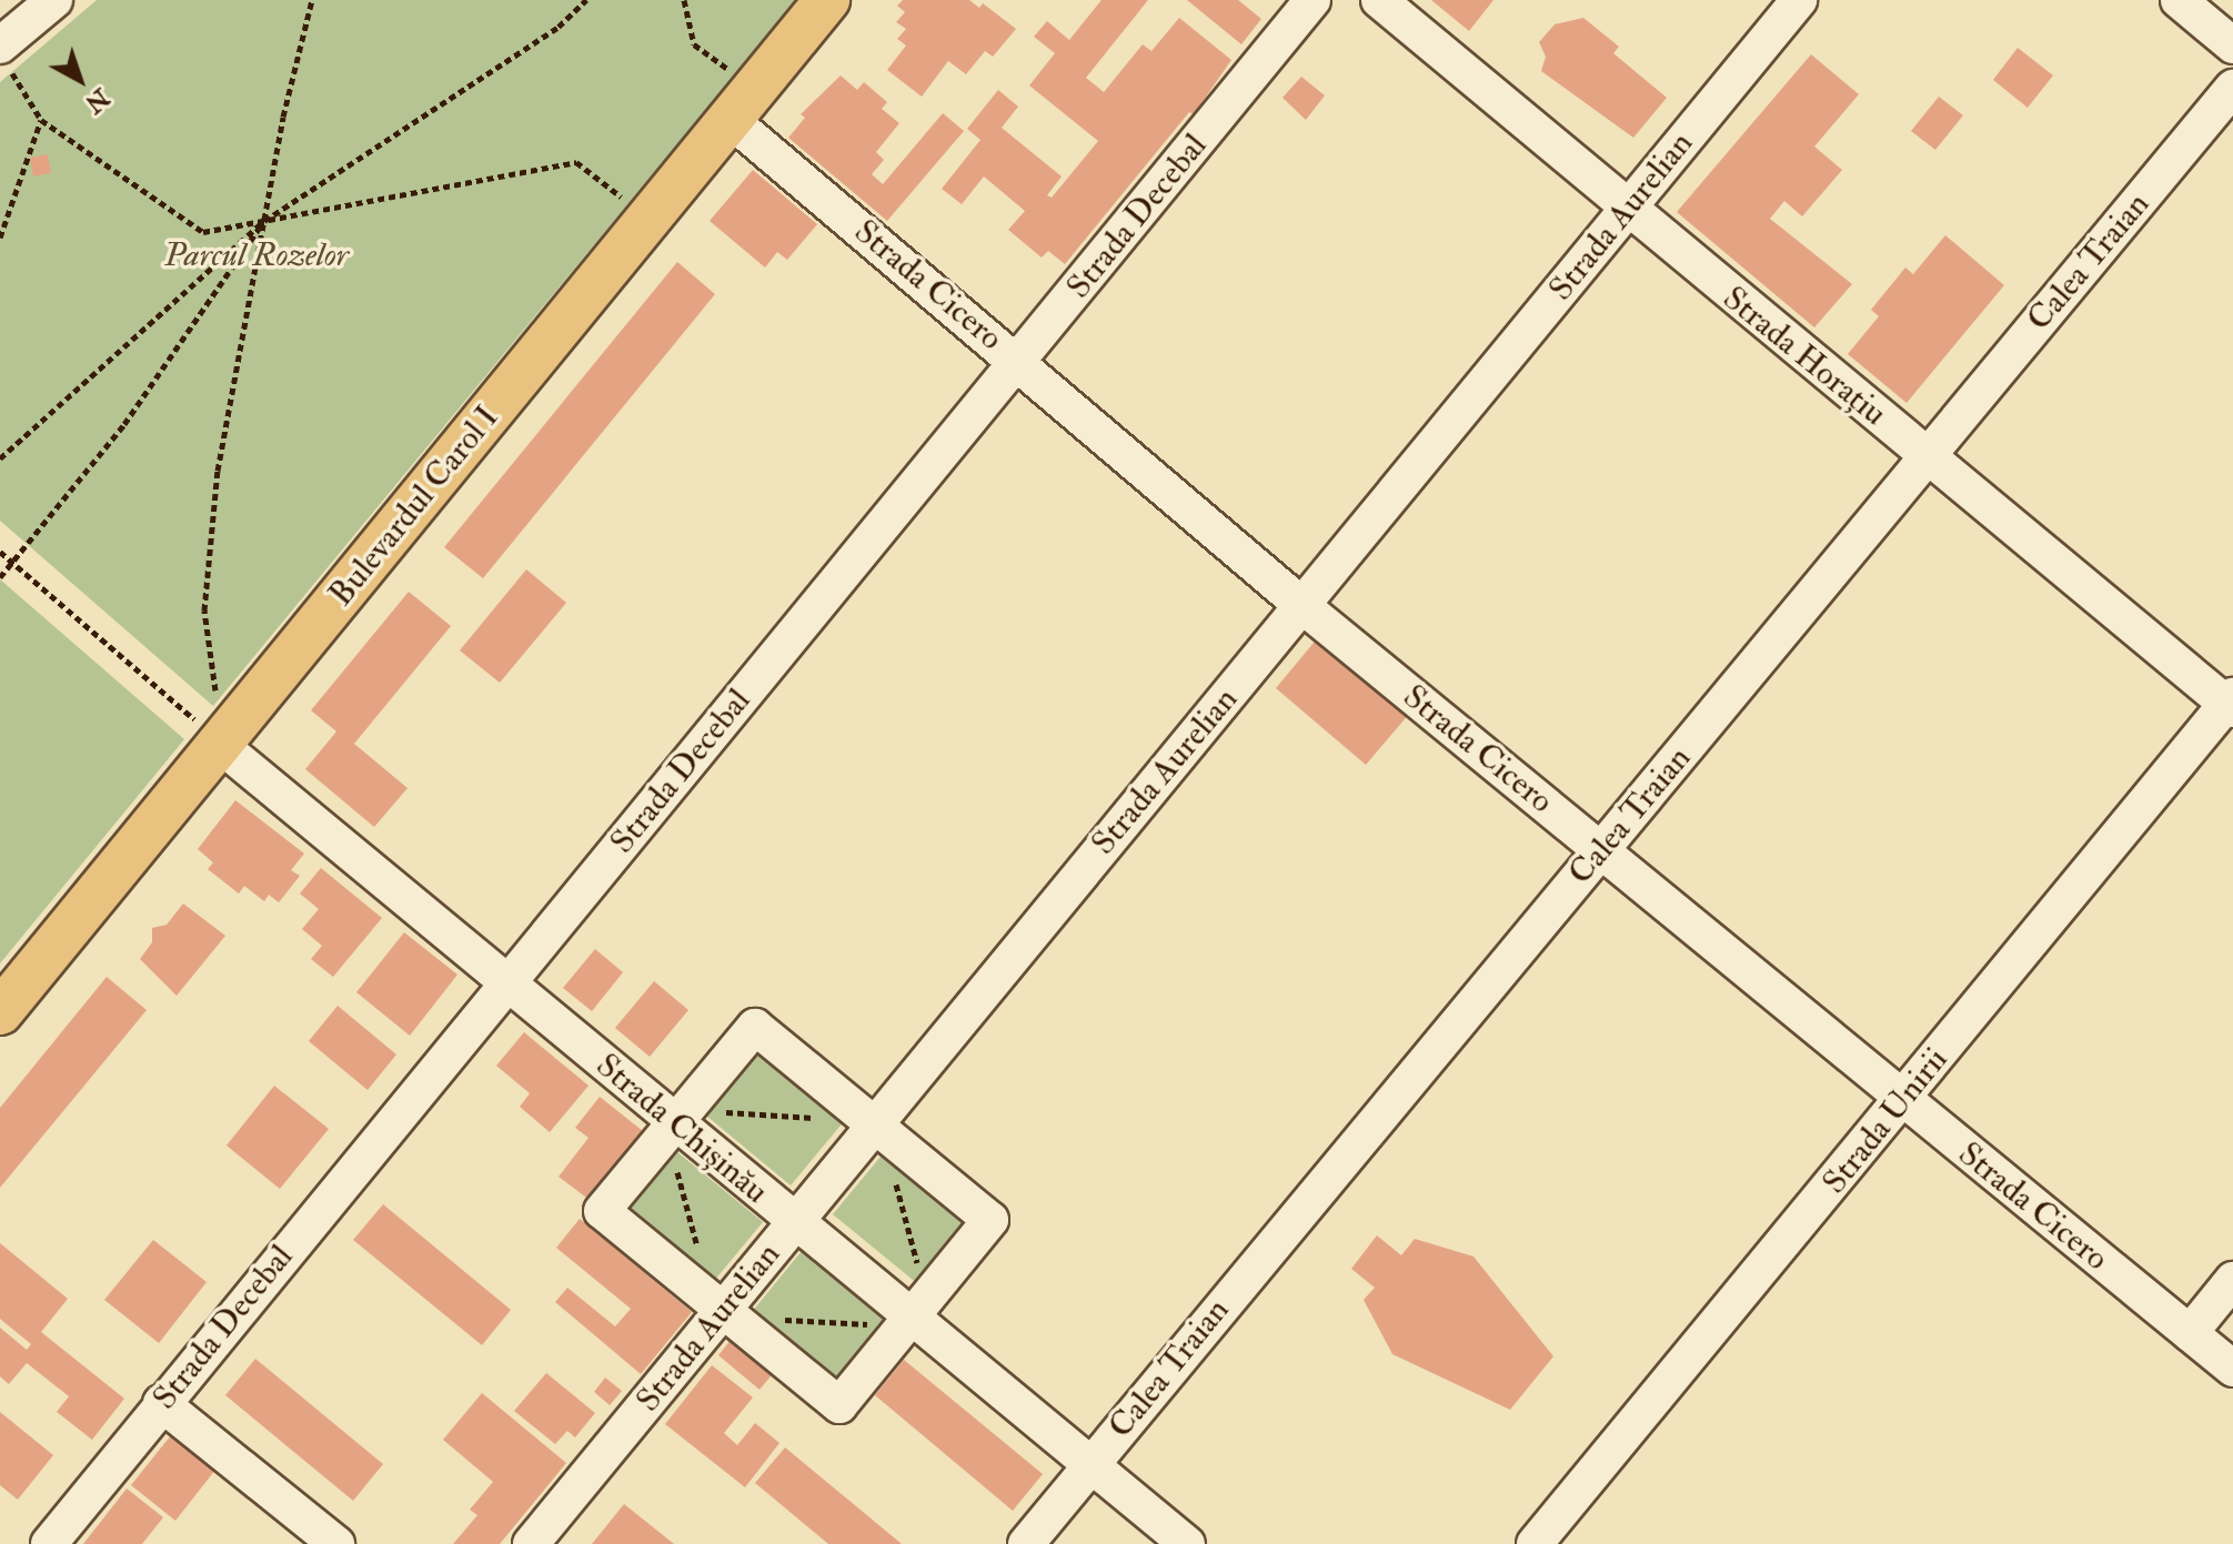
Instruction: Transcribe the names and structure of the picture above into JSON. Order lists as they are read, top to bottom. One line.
{"streets":{"main road":["Bulevardul Carol I"],"street":["Strada Decebal","Strada Aurelian","Calea Traian","Strada Cicero","Strada Horațiu","Strada Unirii","Strada Chișinău"]},"crossings":[["Strada Decebal","Strada Cicero"],["Strada Decebal","Strada Chișinău"],["Strada Aurelian","Strada Cicero"],["Strada Aurelian","Strada Horațiu"],["Strada Aurelian","Strada Chișinău"],["Calea Traian","Strada Cicero"],["Calea Traian","Strada Horațiu"],["Calea Traian","Strada Chișinău"],["Strada Cicero","Bulevardul Carol I"],["Strada Cicero","Strada Unirii"],["Strada Horațiu","Strada Unirii"],["Bulevardul Carol I","Strada Chișinău"]],"parks":["Parcul Rozelor"],"north":"bottom right"}
